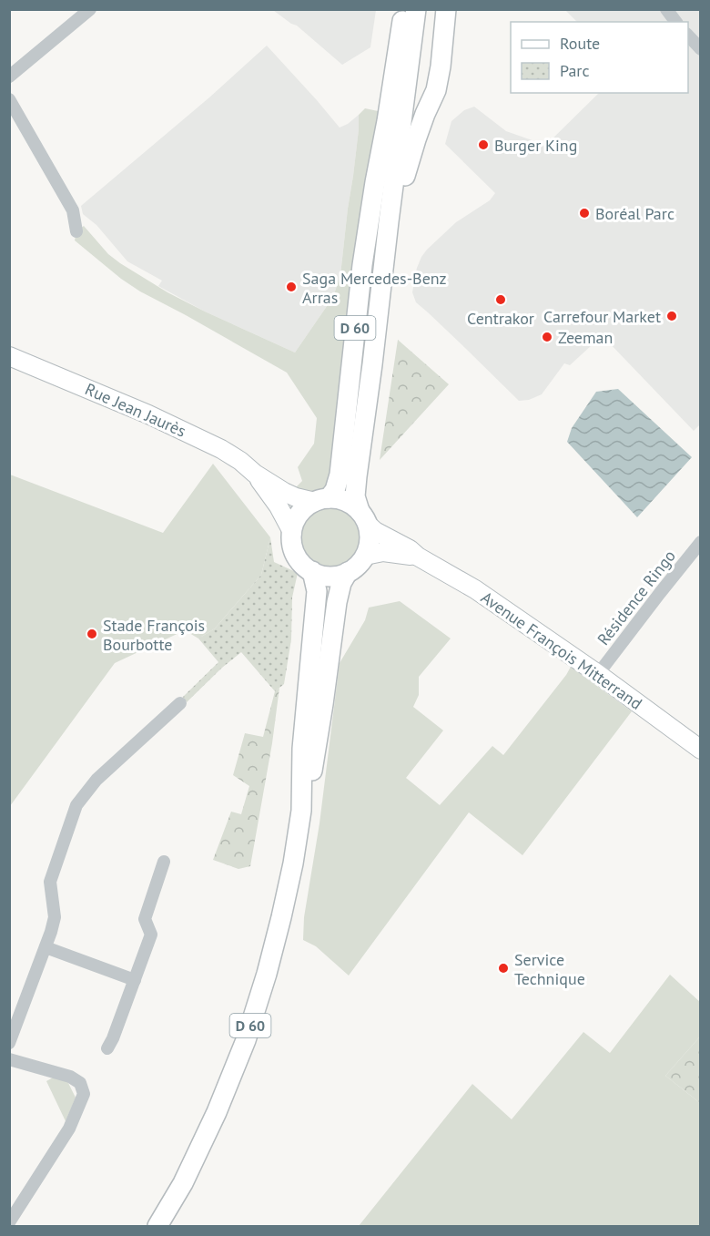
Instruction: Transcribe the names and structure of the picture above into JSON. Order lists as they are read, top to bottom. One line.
{"streets":{"main road":["D 60","Rue Jean Jaurès","Avenue François Mitterrand"],"street":["Résidence Ringo"]},"crossings":[["D 60","Avenue François Mitterrand"],["Résidence Ringo","Avenue François Mitterrand"]],"places":["Burger King","Boréal Parc","Saga Mercedes-Benz Arras","Centrakor","Carrefour Market","Zeeman","Stade François Bourbotte","Service Technique"],"legend":["Route","Parc"]}
